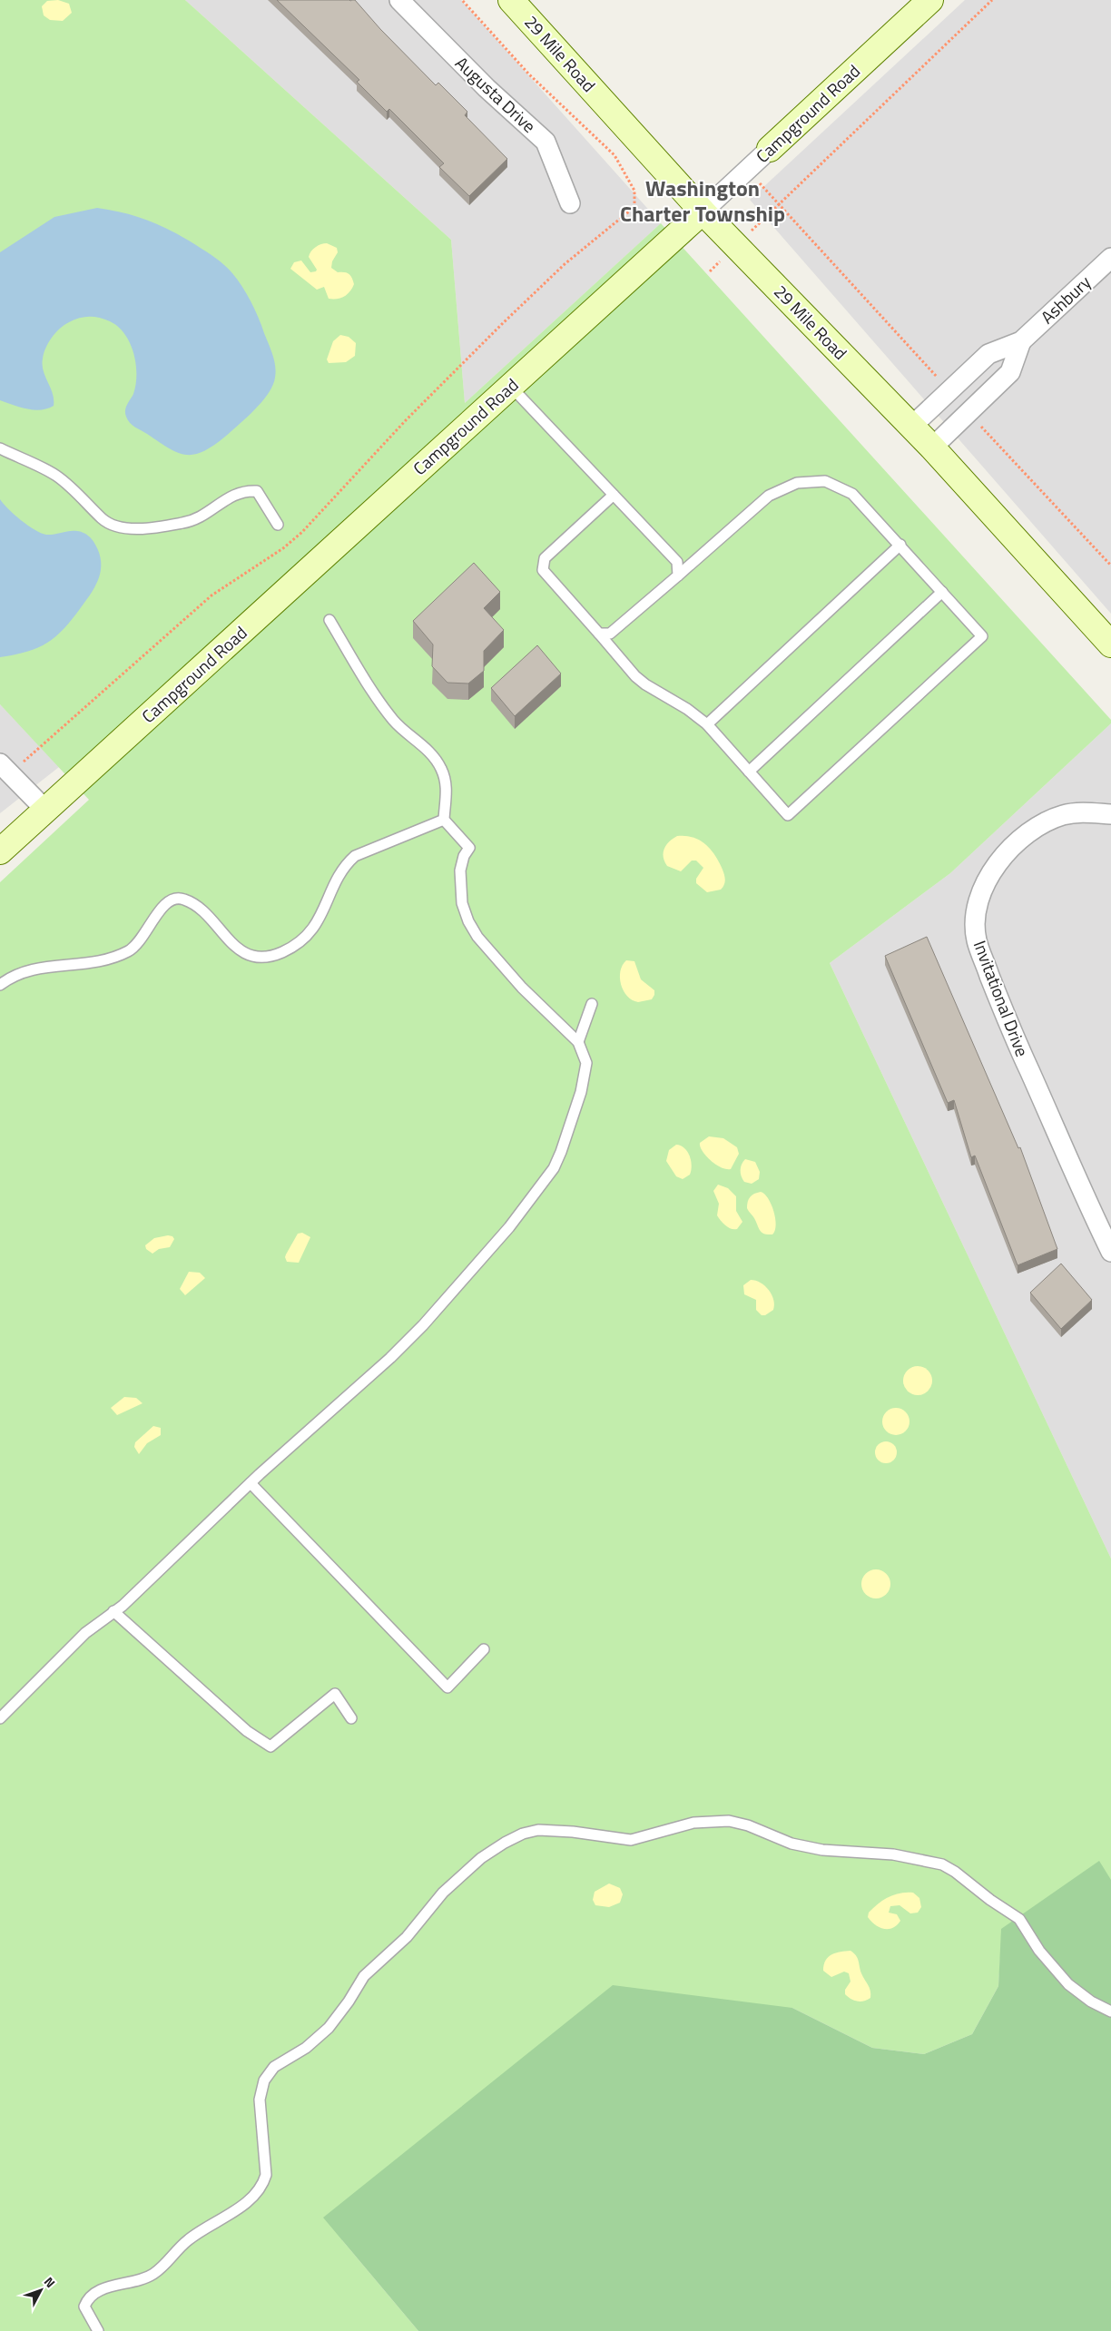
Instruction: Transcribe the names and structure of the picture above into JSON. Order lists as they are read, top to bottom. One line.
{"streets":{"street":["29 Mile Road","Augusta Drive","Campground Road","Ashbury","Invitational Drive"]},"crossings":[["29 Mile Road","Campground Road"]],"districts":["Washington Charter Township"],"north":"top right"}
